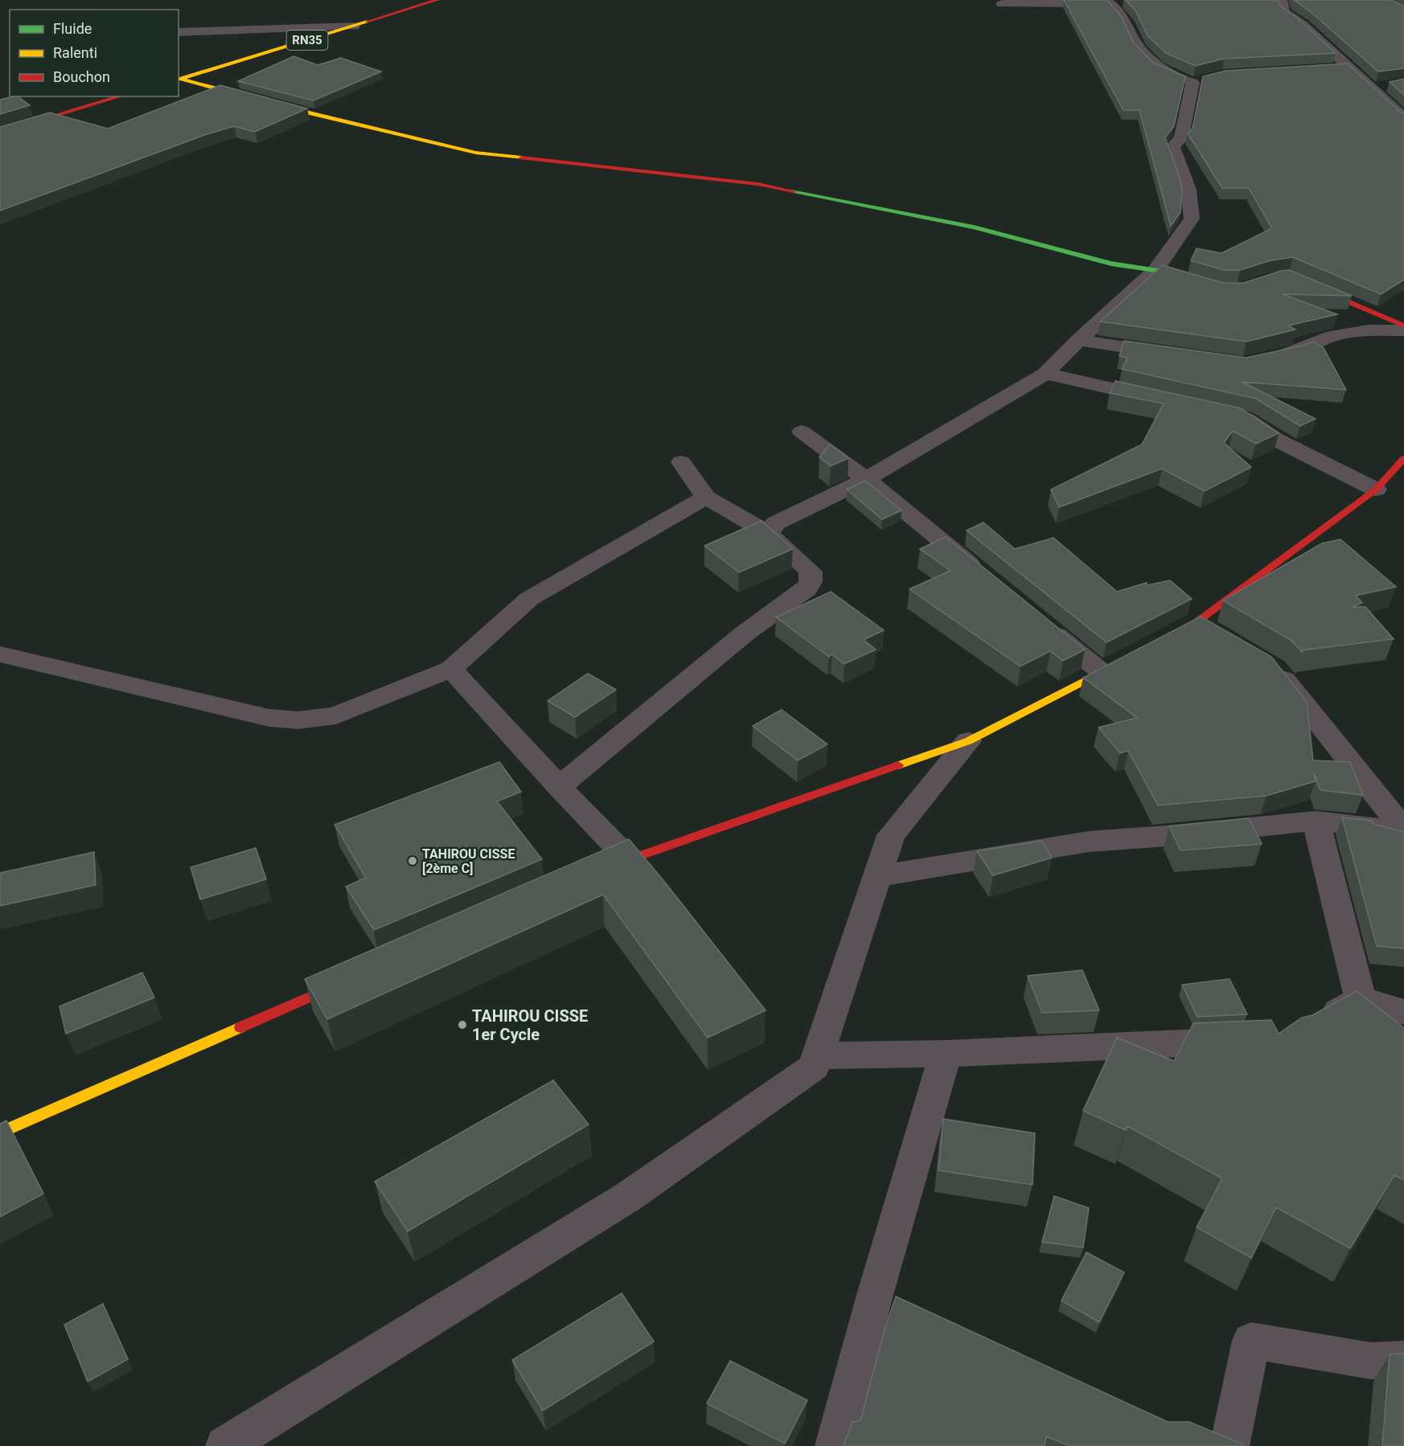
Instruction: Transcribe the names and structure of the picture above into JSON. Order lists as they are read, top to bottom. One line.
{"streets":{"street":["RN35"]},"places":["TAHIROU CISSE [2ème C]","TAHIROU CISSE 1er Cycle"],"legend":["Fluide","Ralenti","Bouchon"]}
